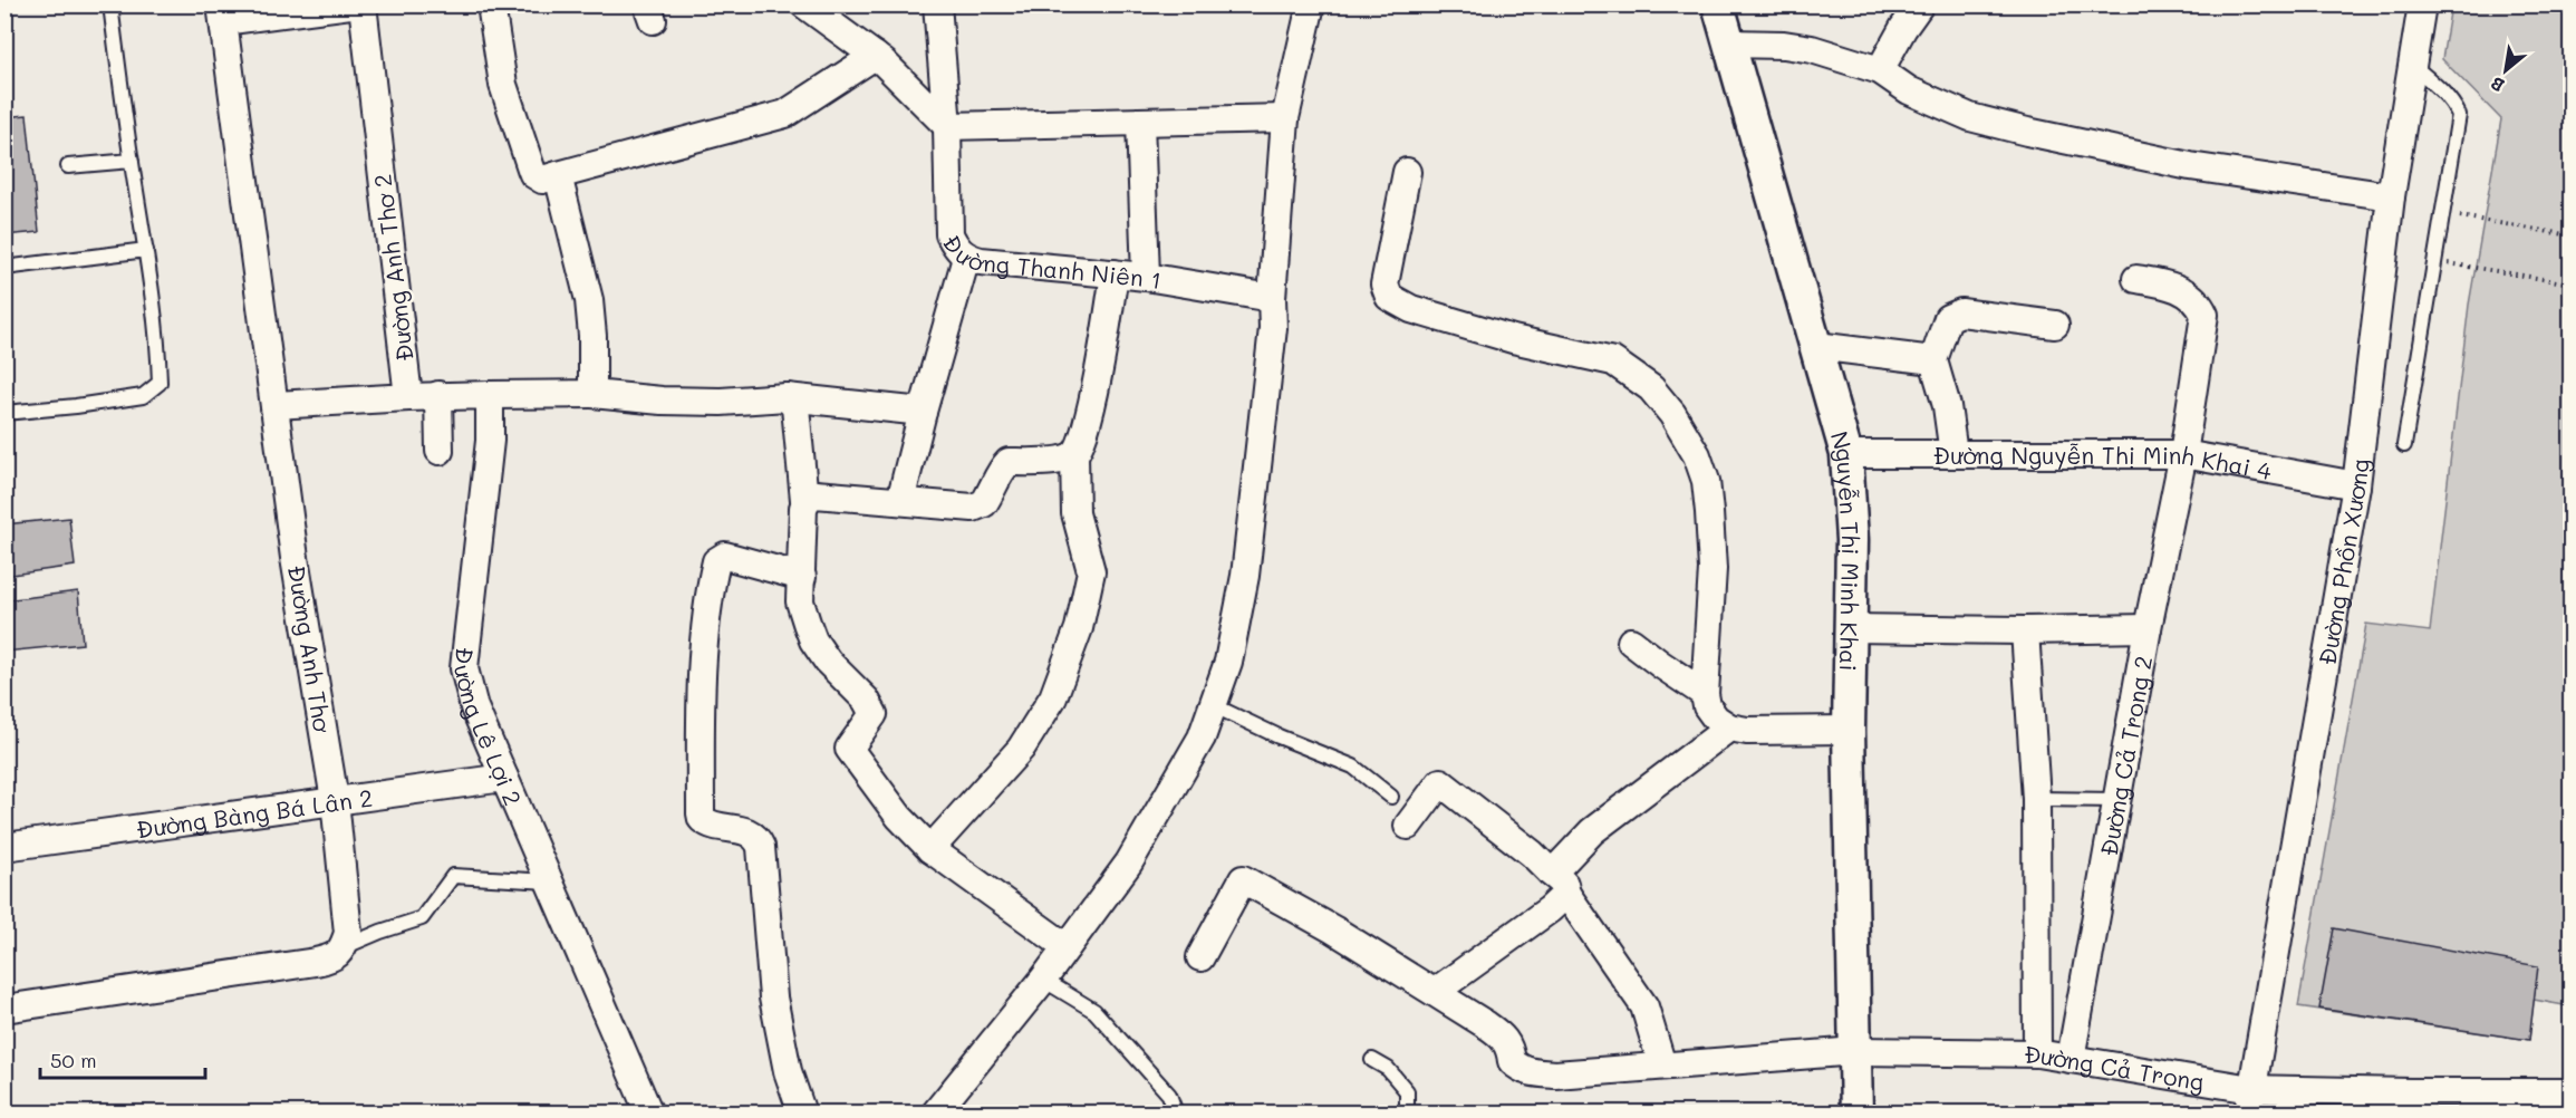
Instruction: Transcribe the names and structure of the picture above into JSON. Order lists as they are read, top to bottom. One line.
{"streets":{"street":["Đường Thanh Niên 1","Đường Anh Thơ 2","Đường Nguyễn Thị Minh Khai 4","Nguyễn Thị Minh Khai","Đường Phồn Xương","Đường Anh Thơ","Đường Lê Lợi 2","Đường Cả Trọng 2","Đường Bàng Bá Lân 2","Đường Cả Trọng"]},"crossings":[["Đường Anh Thơ 2","Đường Anh Thơ"],["Đường Nguyễn Thị Minh Khai 4","Nguyễn Thị Minh Khai"],["Đường Nguyễn Thị Minh Khai 4","Đường Phồn Xương"],["Đường Nguyễn Thị Minh Khai 4","Đường Cả Trọng 2"],["Nguyễn Thị Minh Khai","Đường Cả Trọng"],["Đường Phồn Xương","Đường Cả Trọng"],["Đường Anh Thơ","Đường Bàng Bá Lân 2"],["Đường Lê Lợi 2","Đường Bàng Bá Lân 2"],["Đường Cả Trọng 2","Đường Cả Trọng"]],"scale_bar":"50 m","north":"bottom left"}
